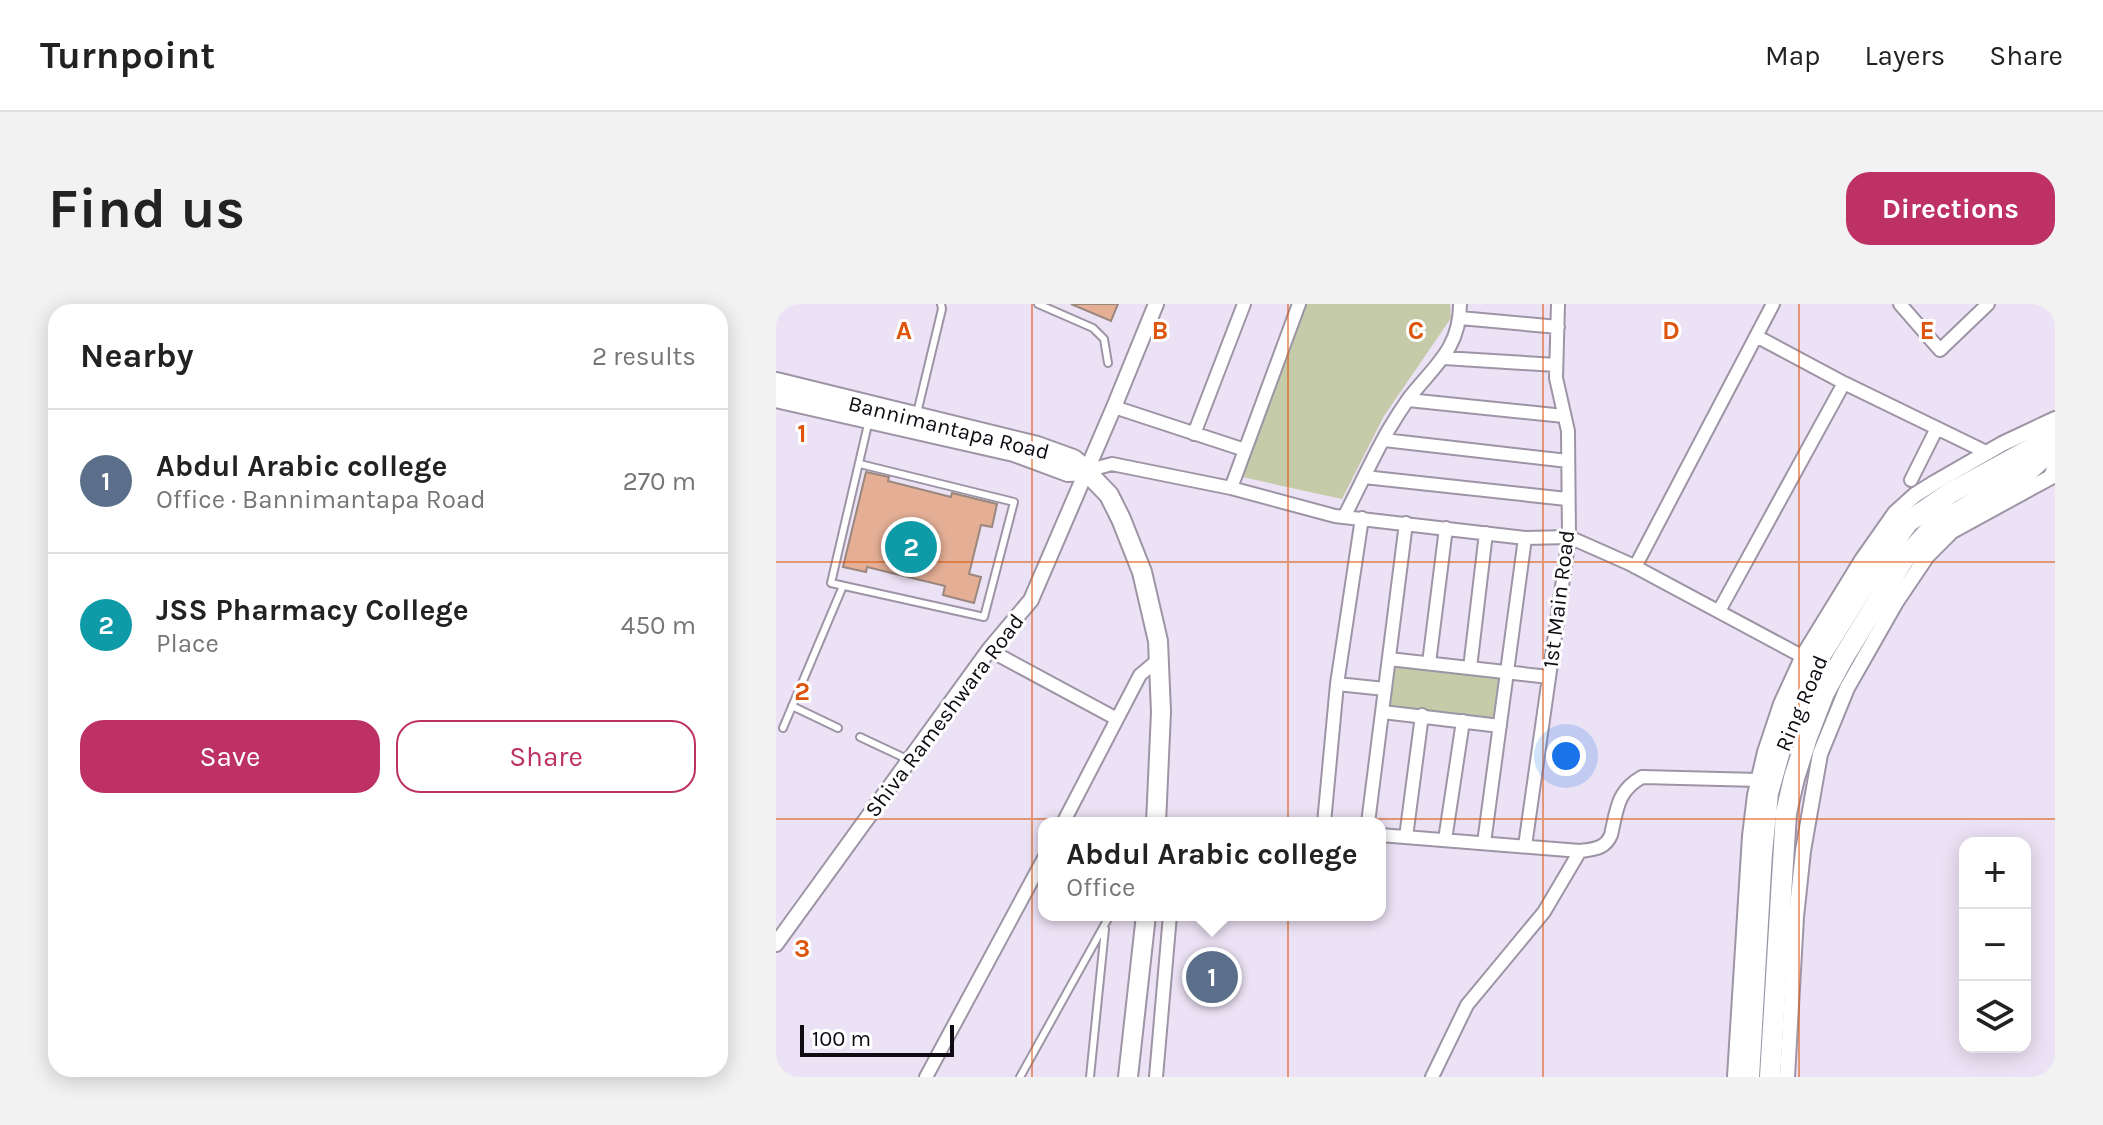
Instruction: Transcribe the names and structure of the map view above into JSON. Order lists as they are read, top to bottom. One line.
{"streets":{"highway":["Bannimantapa Road","Ring Road"],"street":["1st Main Road","Shiva Rameshwara Road"]},"crossings":[["Bannimantapa Road","Shiva Rameshwara Road"]],"scale_bar":"100 m","page":{"header":"Turnpoint","nav":["Map","Layers","Share"],"buttons":["Directions",["Save","Share"]],"title":"Find us","heading":["Nearby","2 results"],"list":[{"mark":"1","name":"Abdul Arabic college","note":"Office · Bannimantapa Road","value":"270 m"},{"mark":"2","name":"JSS Pharmacy College","note":"Place","value":"450 m"}],"pins":["2","1"],"popup":["Abdul Arabic college","Office"],"map_buttons":["+","−"],"scale":"100 m"},"grid":{"columns":["A","B","C","D","E"],"rows":["1","2","3"]}}
